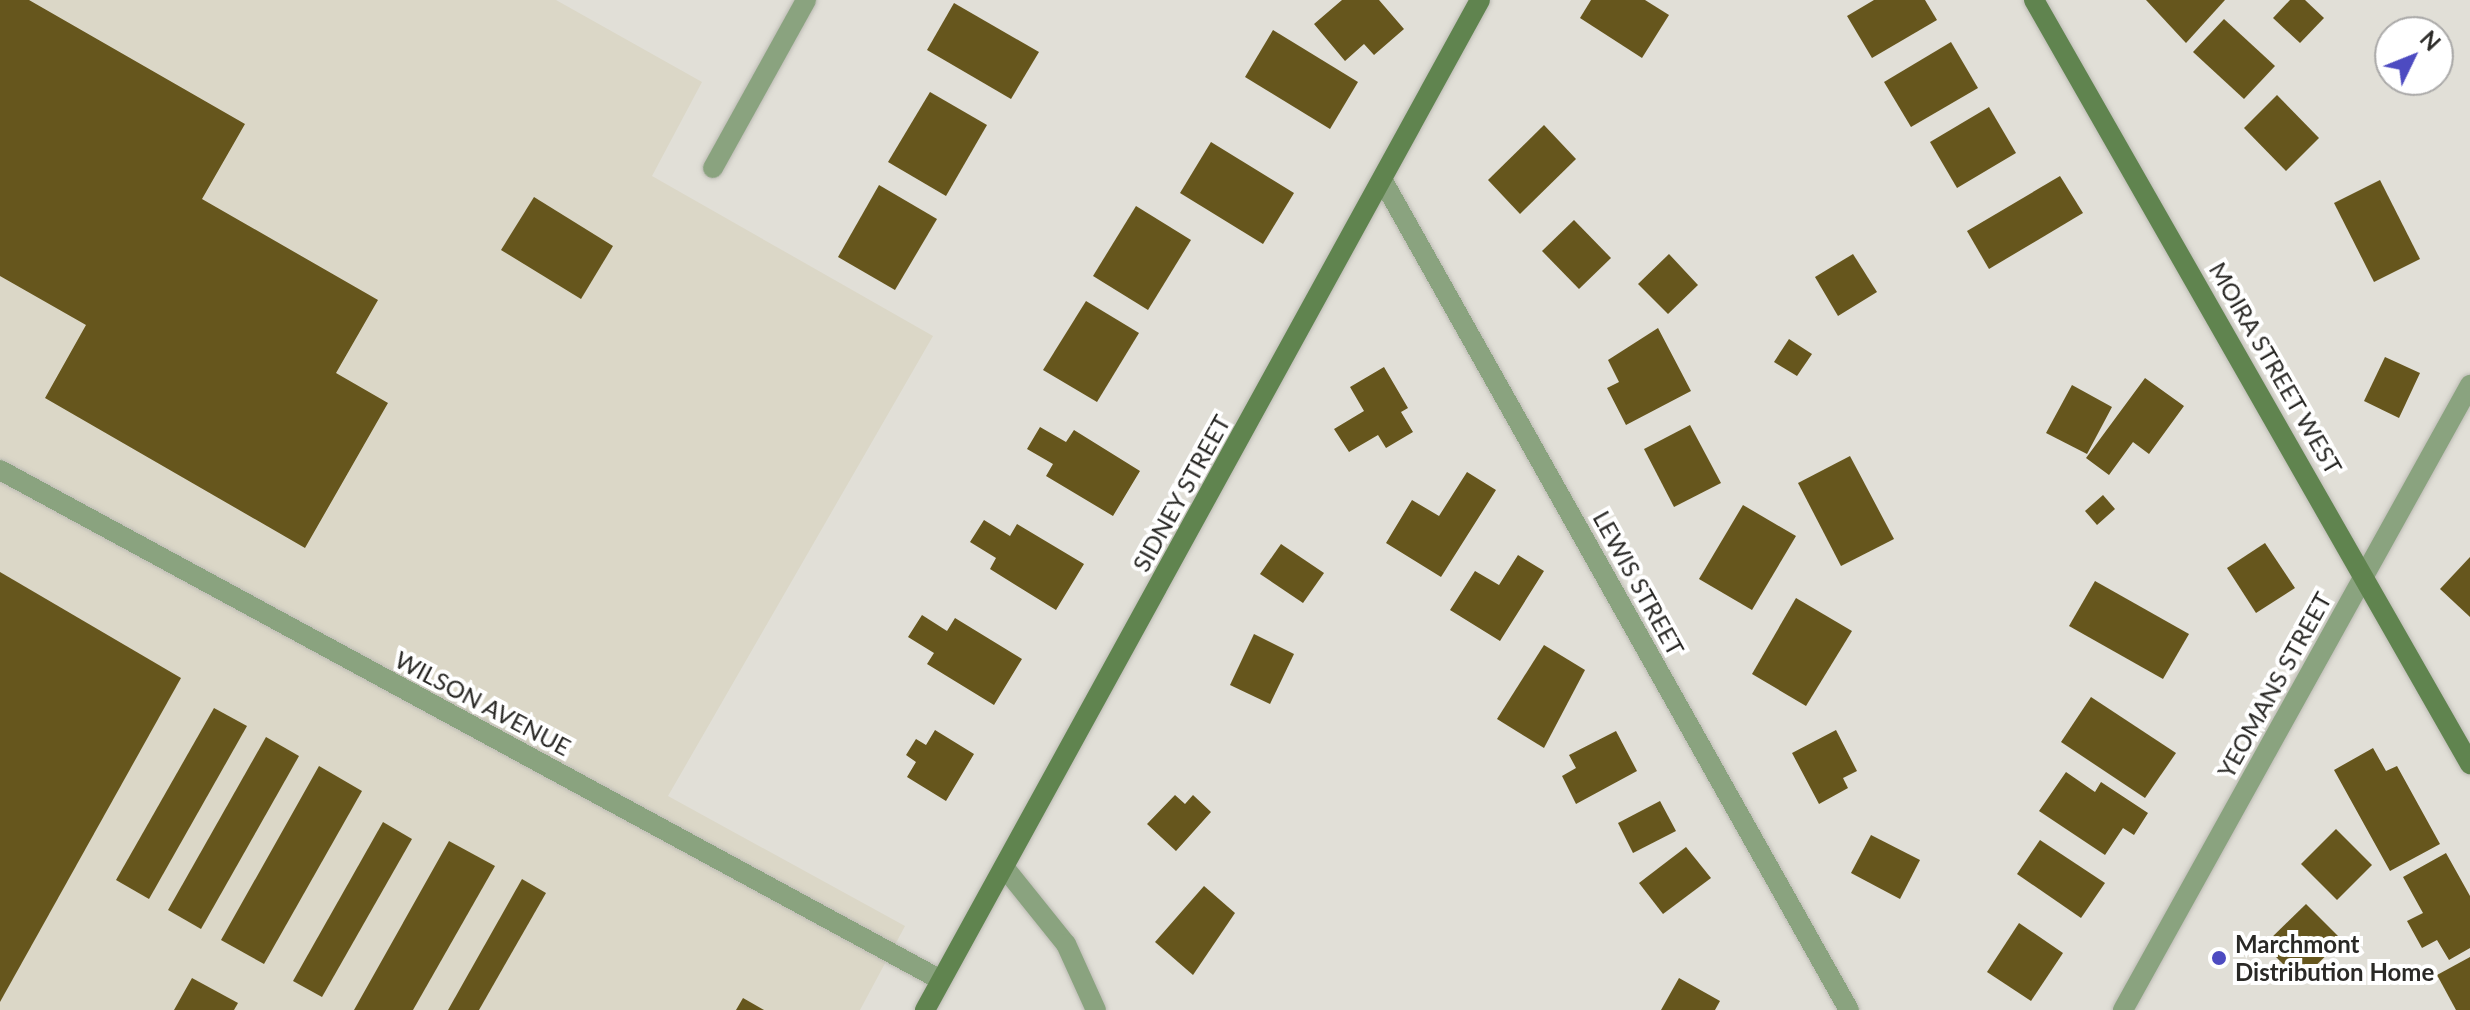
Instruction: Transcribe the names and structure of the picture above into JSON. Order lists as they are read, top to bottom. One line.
{"streets":{"main road":["MOIRA STREET WEST","SIDNEY STREET"],"street":["LEWIS STREET","YEOMANS STREET","WILSON AVENUE"]},"crossings":[["MOIRA STREET WEST","YEOMANS STREET"],["SIDNEY STREET","LEWIS STREET"],["SIDNEY STREET","WILSON AVENUE"]],"places":["Marchmont Distribution Home"],"north":"top right"}
